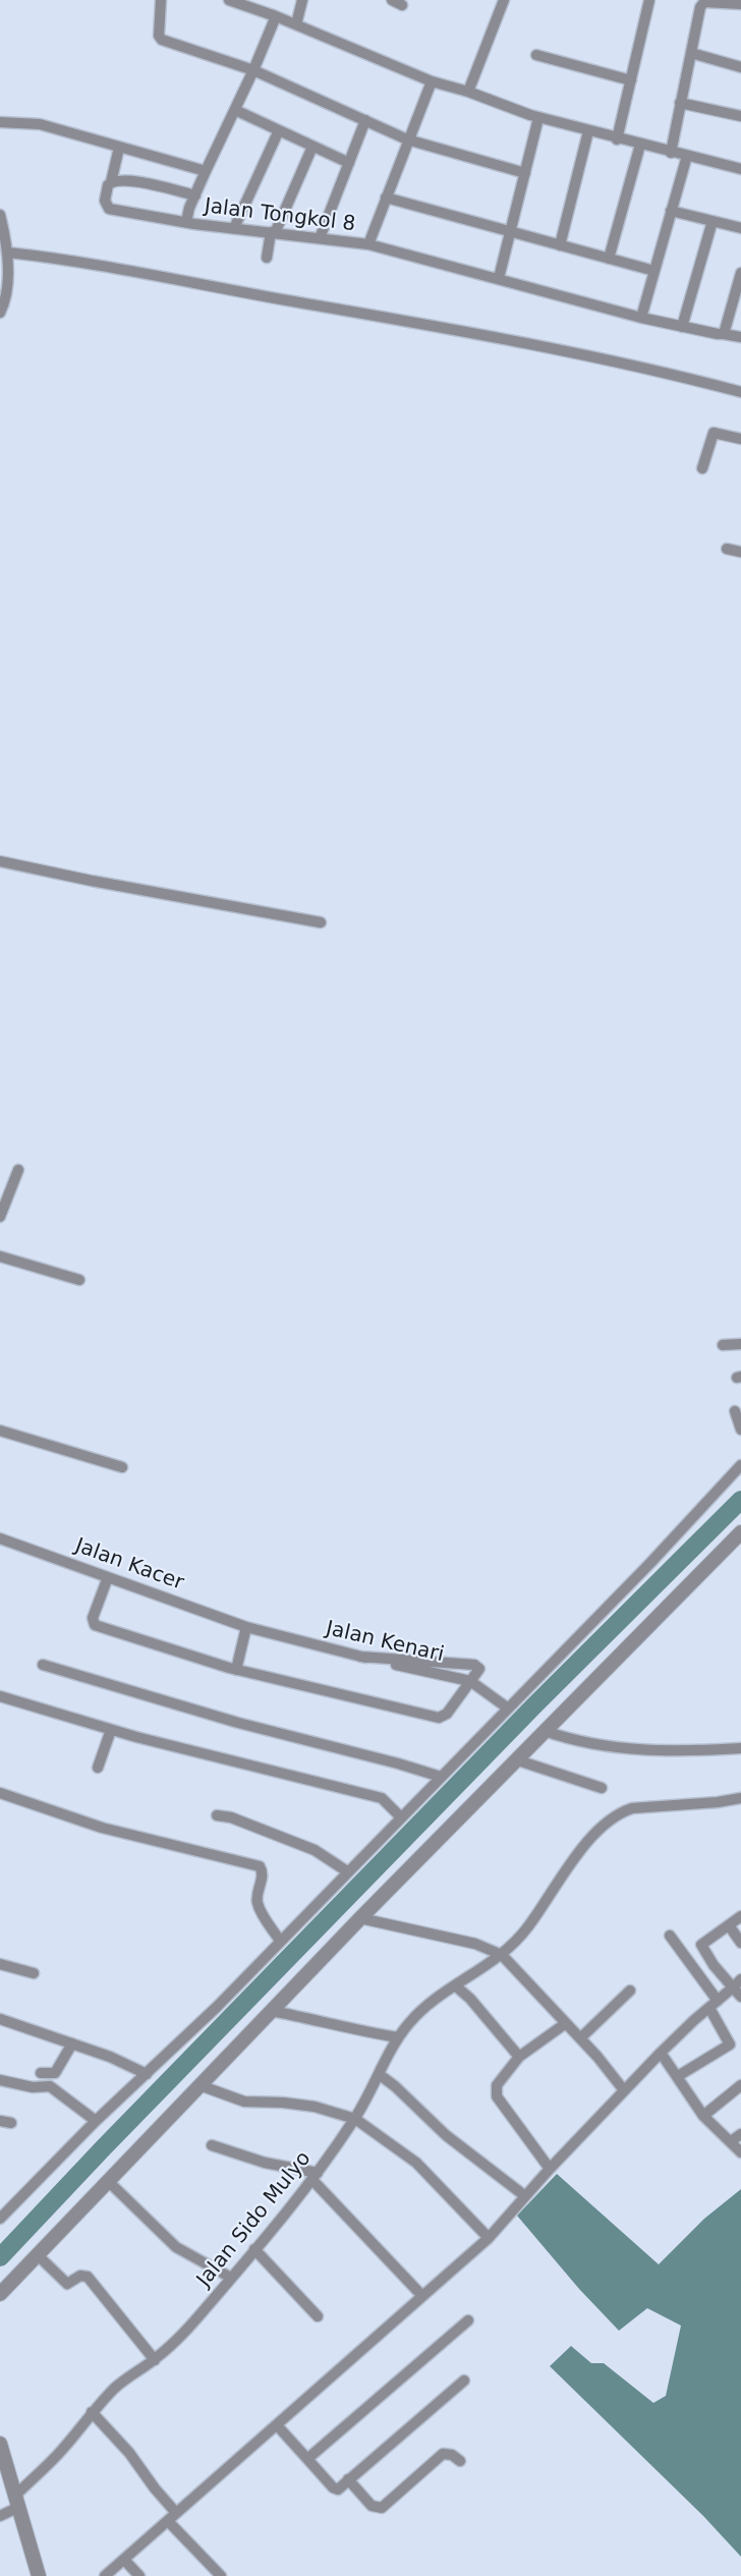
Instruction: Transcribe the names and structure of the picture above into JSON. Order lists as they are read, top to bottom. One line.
{"streets":{"street":["Jalan Tongkol 8","Jalan Kacer","Jalan Kenari","Jalan Sido Mulyo"]},"crossings":[["Jalan Kacer","Jalan Kenari"]]}
